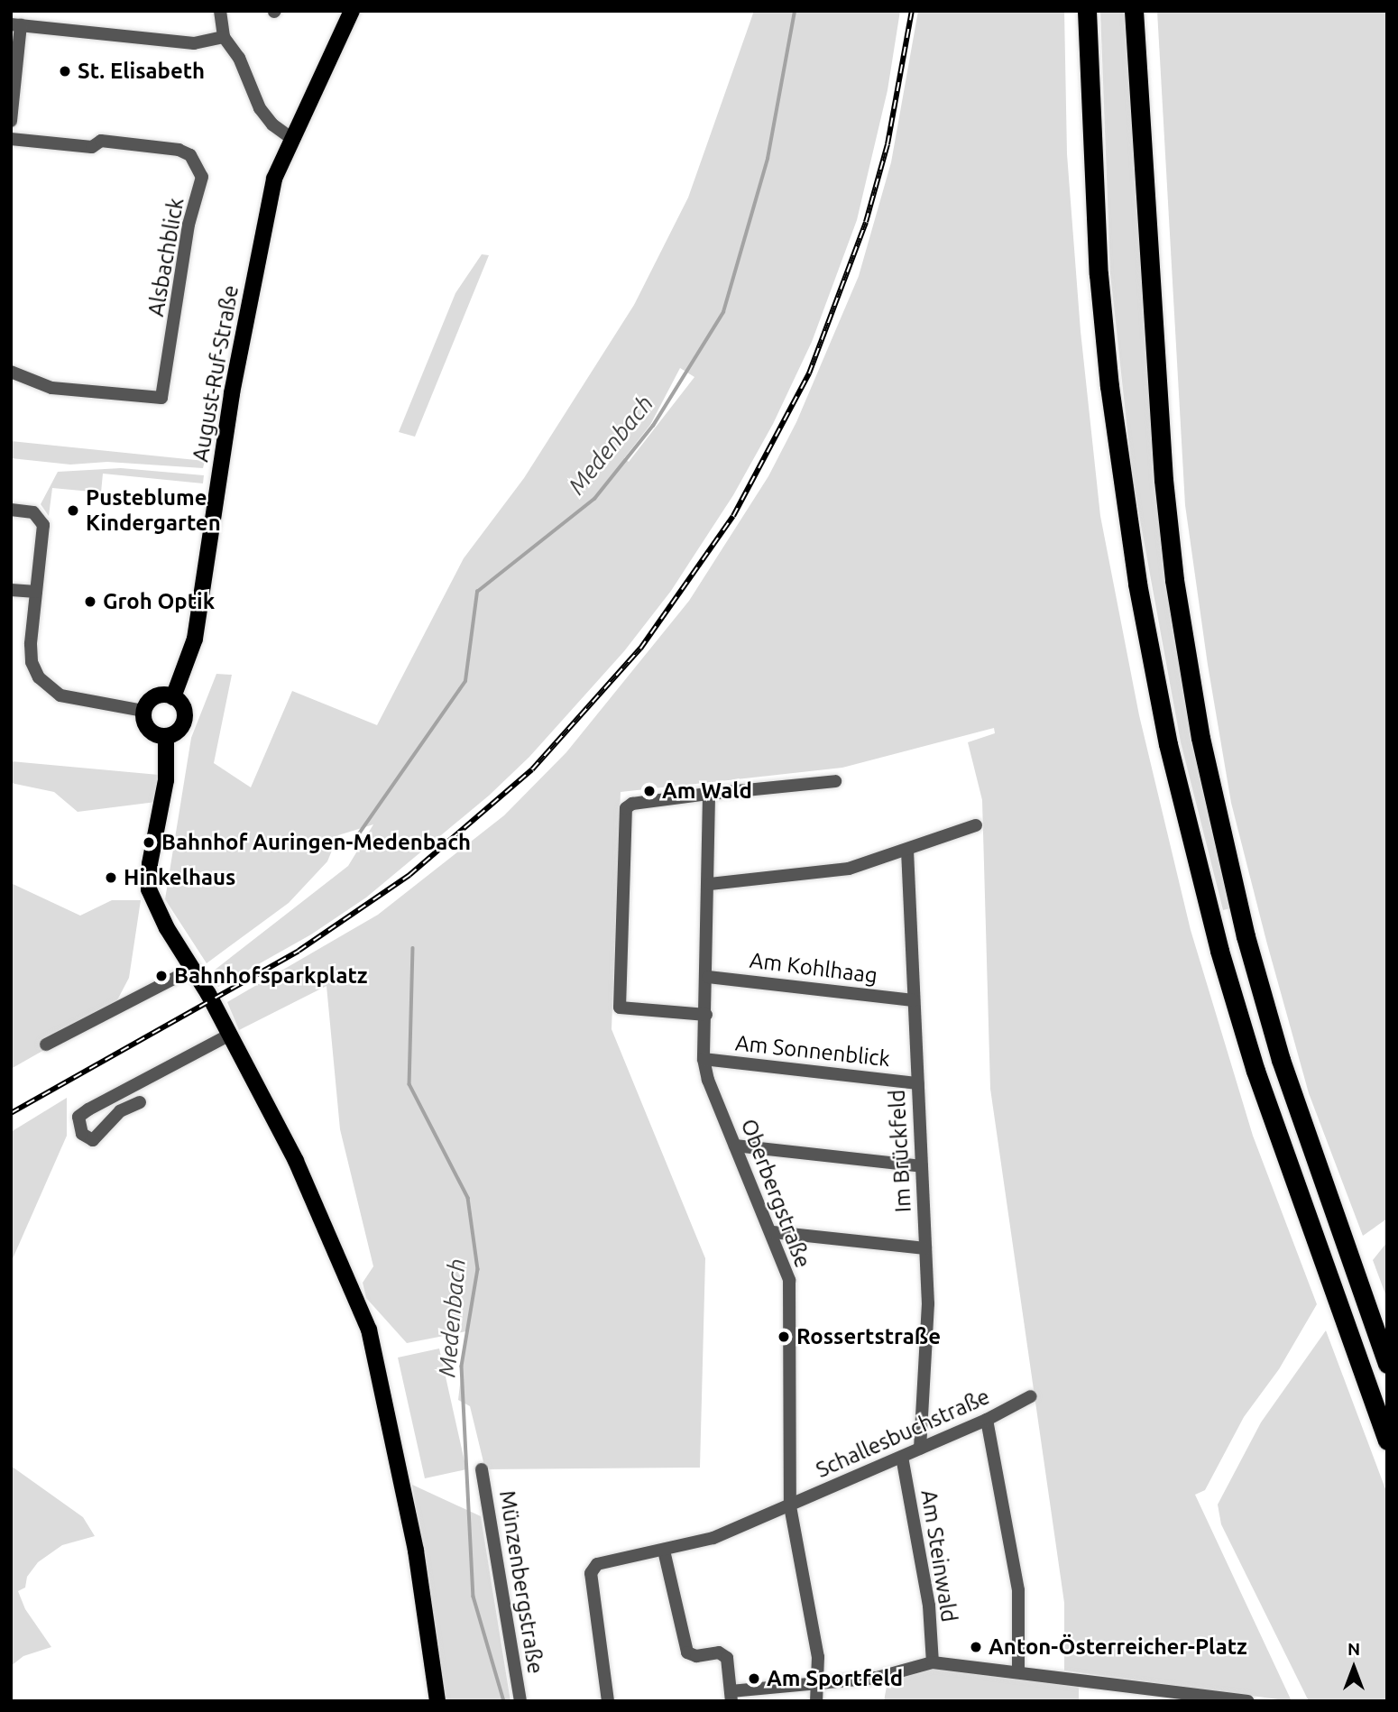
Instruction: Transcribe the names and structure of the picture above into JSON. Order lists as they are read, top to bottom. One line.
{"streets":{"main road":["August-Ruf-Straße"],"street":["Alsbachblick","Am Kohlhaag","Am Sonnenblick","Im Brückfeld","Oberbergstraße","Schallesbuchstraße","Am Steinwald","Münzenbergstraße"]},"crossings":[["Am Kohlhaag","Im Brückfeld"],["Am Kohlhaag","Oberbergstraße"],["Am Sonnenblick","Im Brückfeld"],["Am Sonnenblick","Oberbergstraße"],["Im Brückfeld","Schallesbuchstraße"],["Oberbergstraße","Schallesbuchstraße"],["Schallesbuchstraße","Am Steinwald"]],"water":["Medenbach"],"places":["St. Elisabeth","Pusteblume Kindergarten","Groh Optik","Am Wald","Bahnhof Auringen-Medenbach","Hinkelhaus","Bahnhofsparkplatz","Rossertstraße","Anton-Österreicher-Platz","Am Sportfeld"],"north":"top"}
